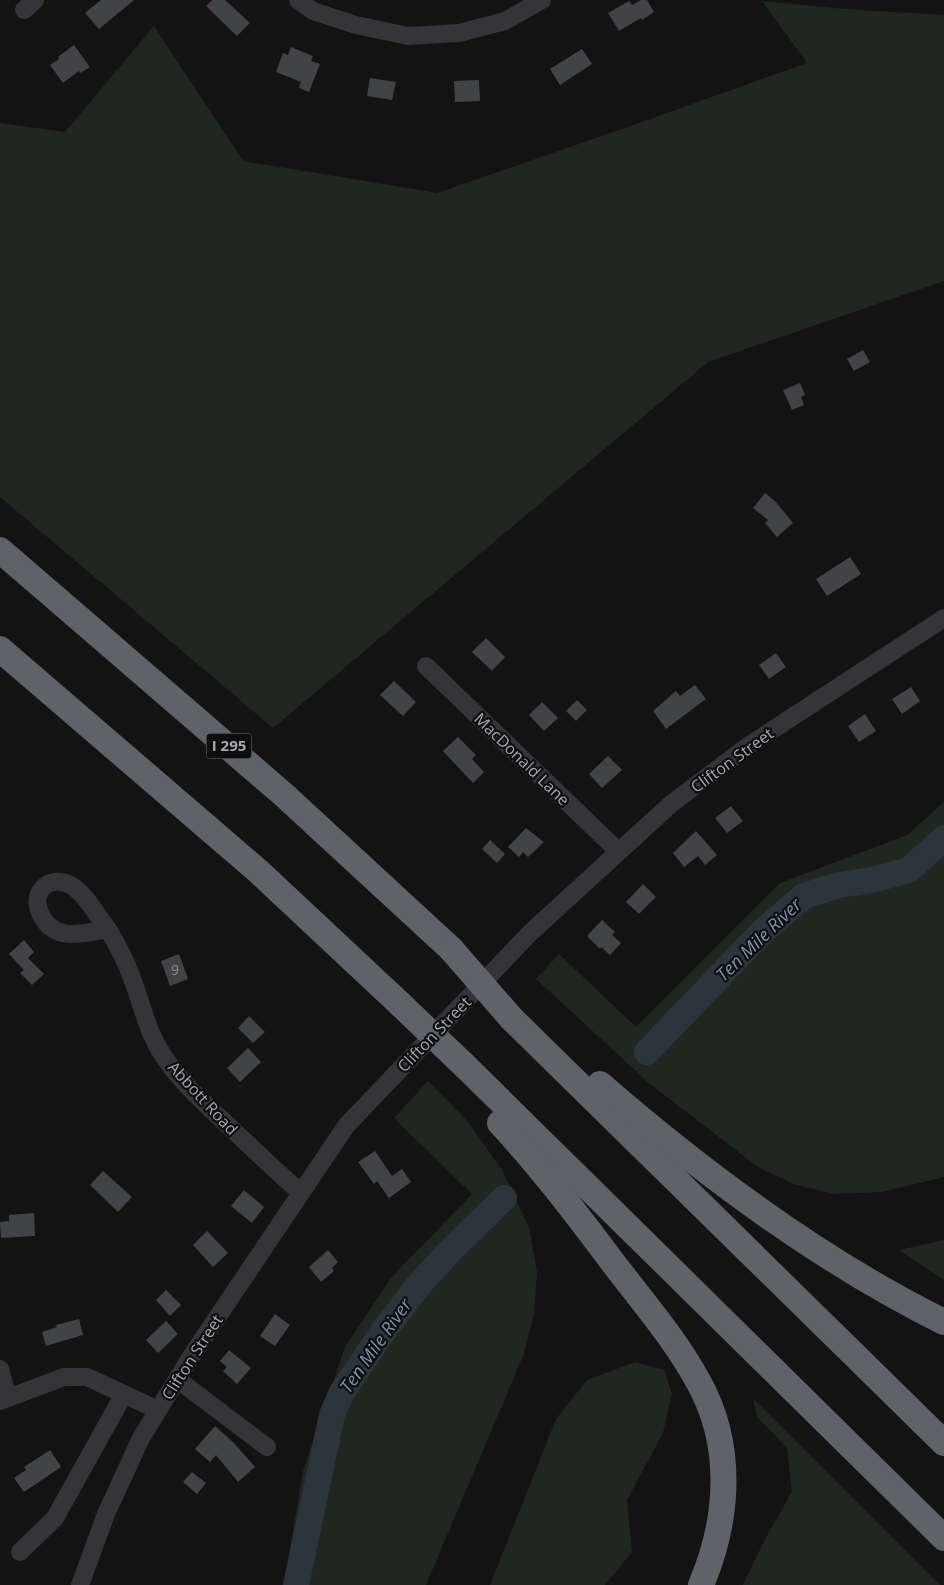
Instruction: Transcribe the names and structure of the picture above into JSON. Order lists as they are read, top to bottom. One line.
{"streets":{"highway":["I 295"],"street":["MacDonald Lane","Clifton Street","Abbott Road"]},"crossings":[["MacDonald Lane","Clifton Street"],["Clifton Street","Abbott Road"]],"water":["Ten Mile River"],"house_numbers":["9"]}
